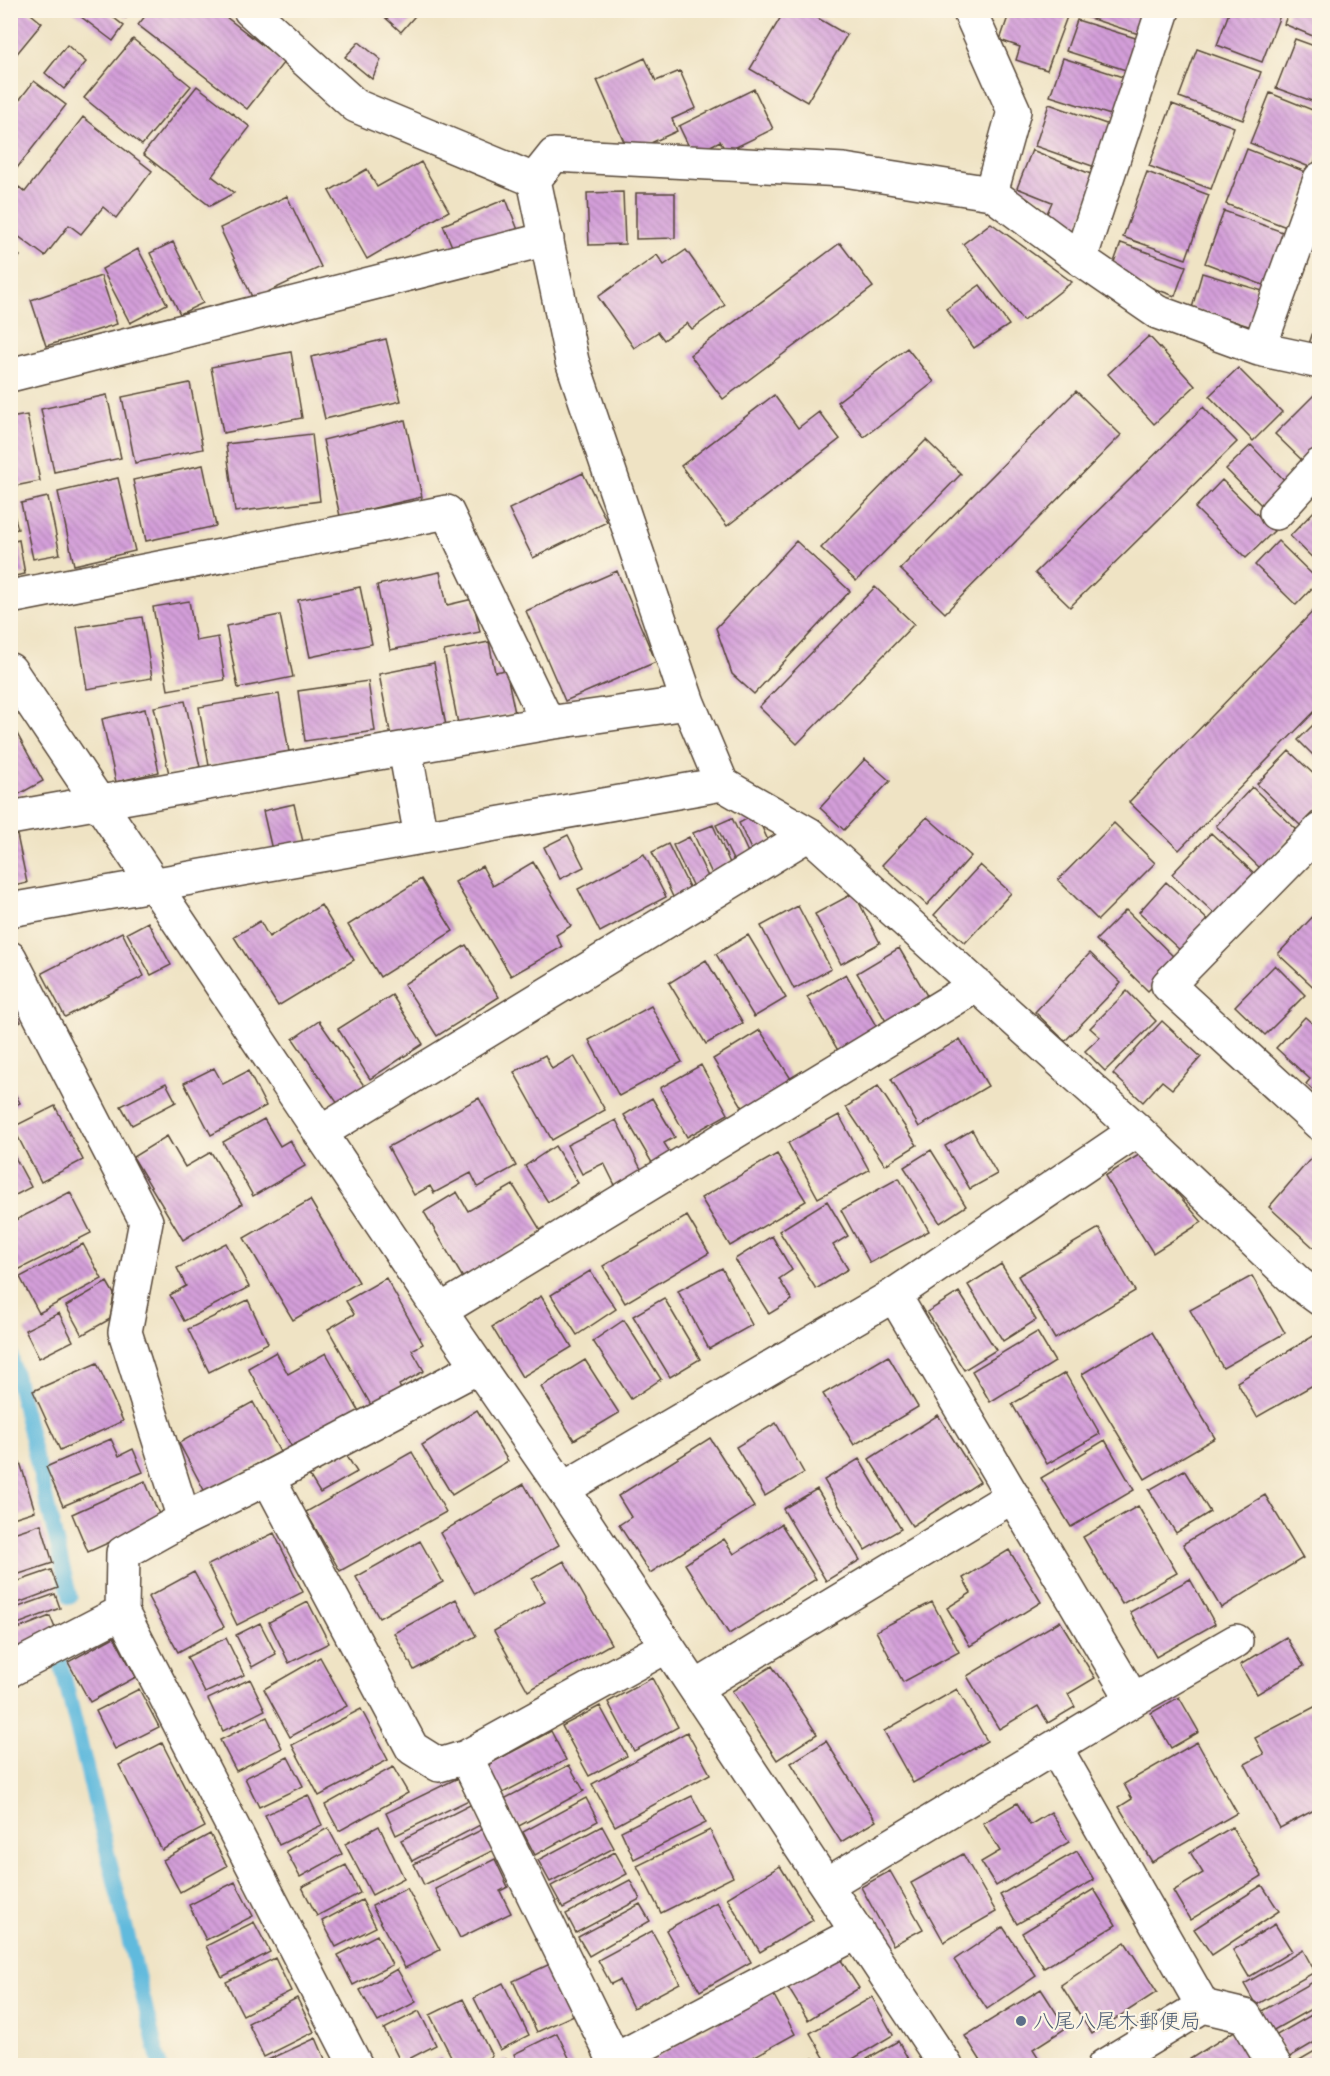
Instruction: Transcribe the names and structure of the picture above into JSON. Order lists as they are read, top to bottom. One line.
{"places":["八尾八尾木郵便局"]}
